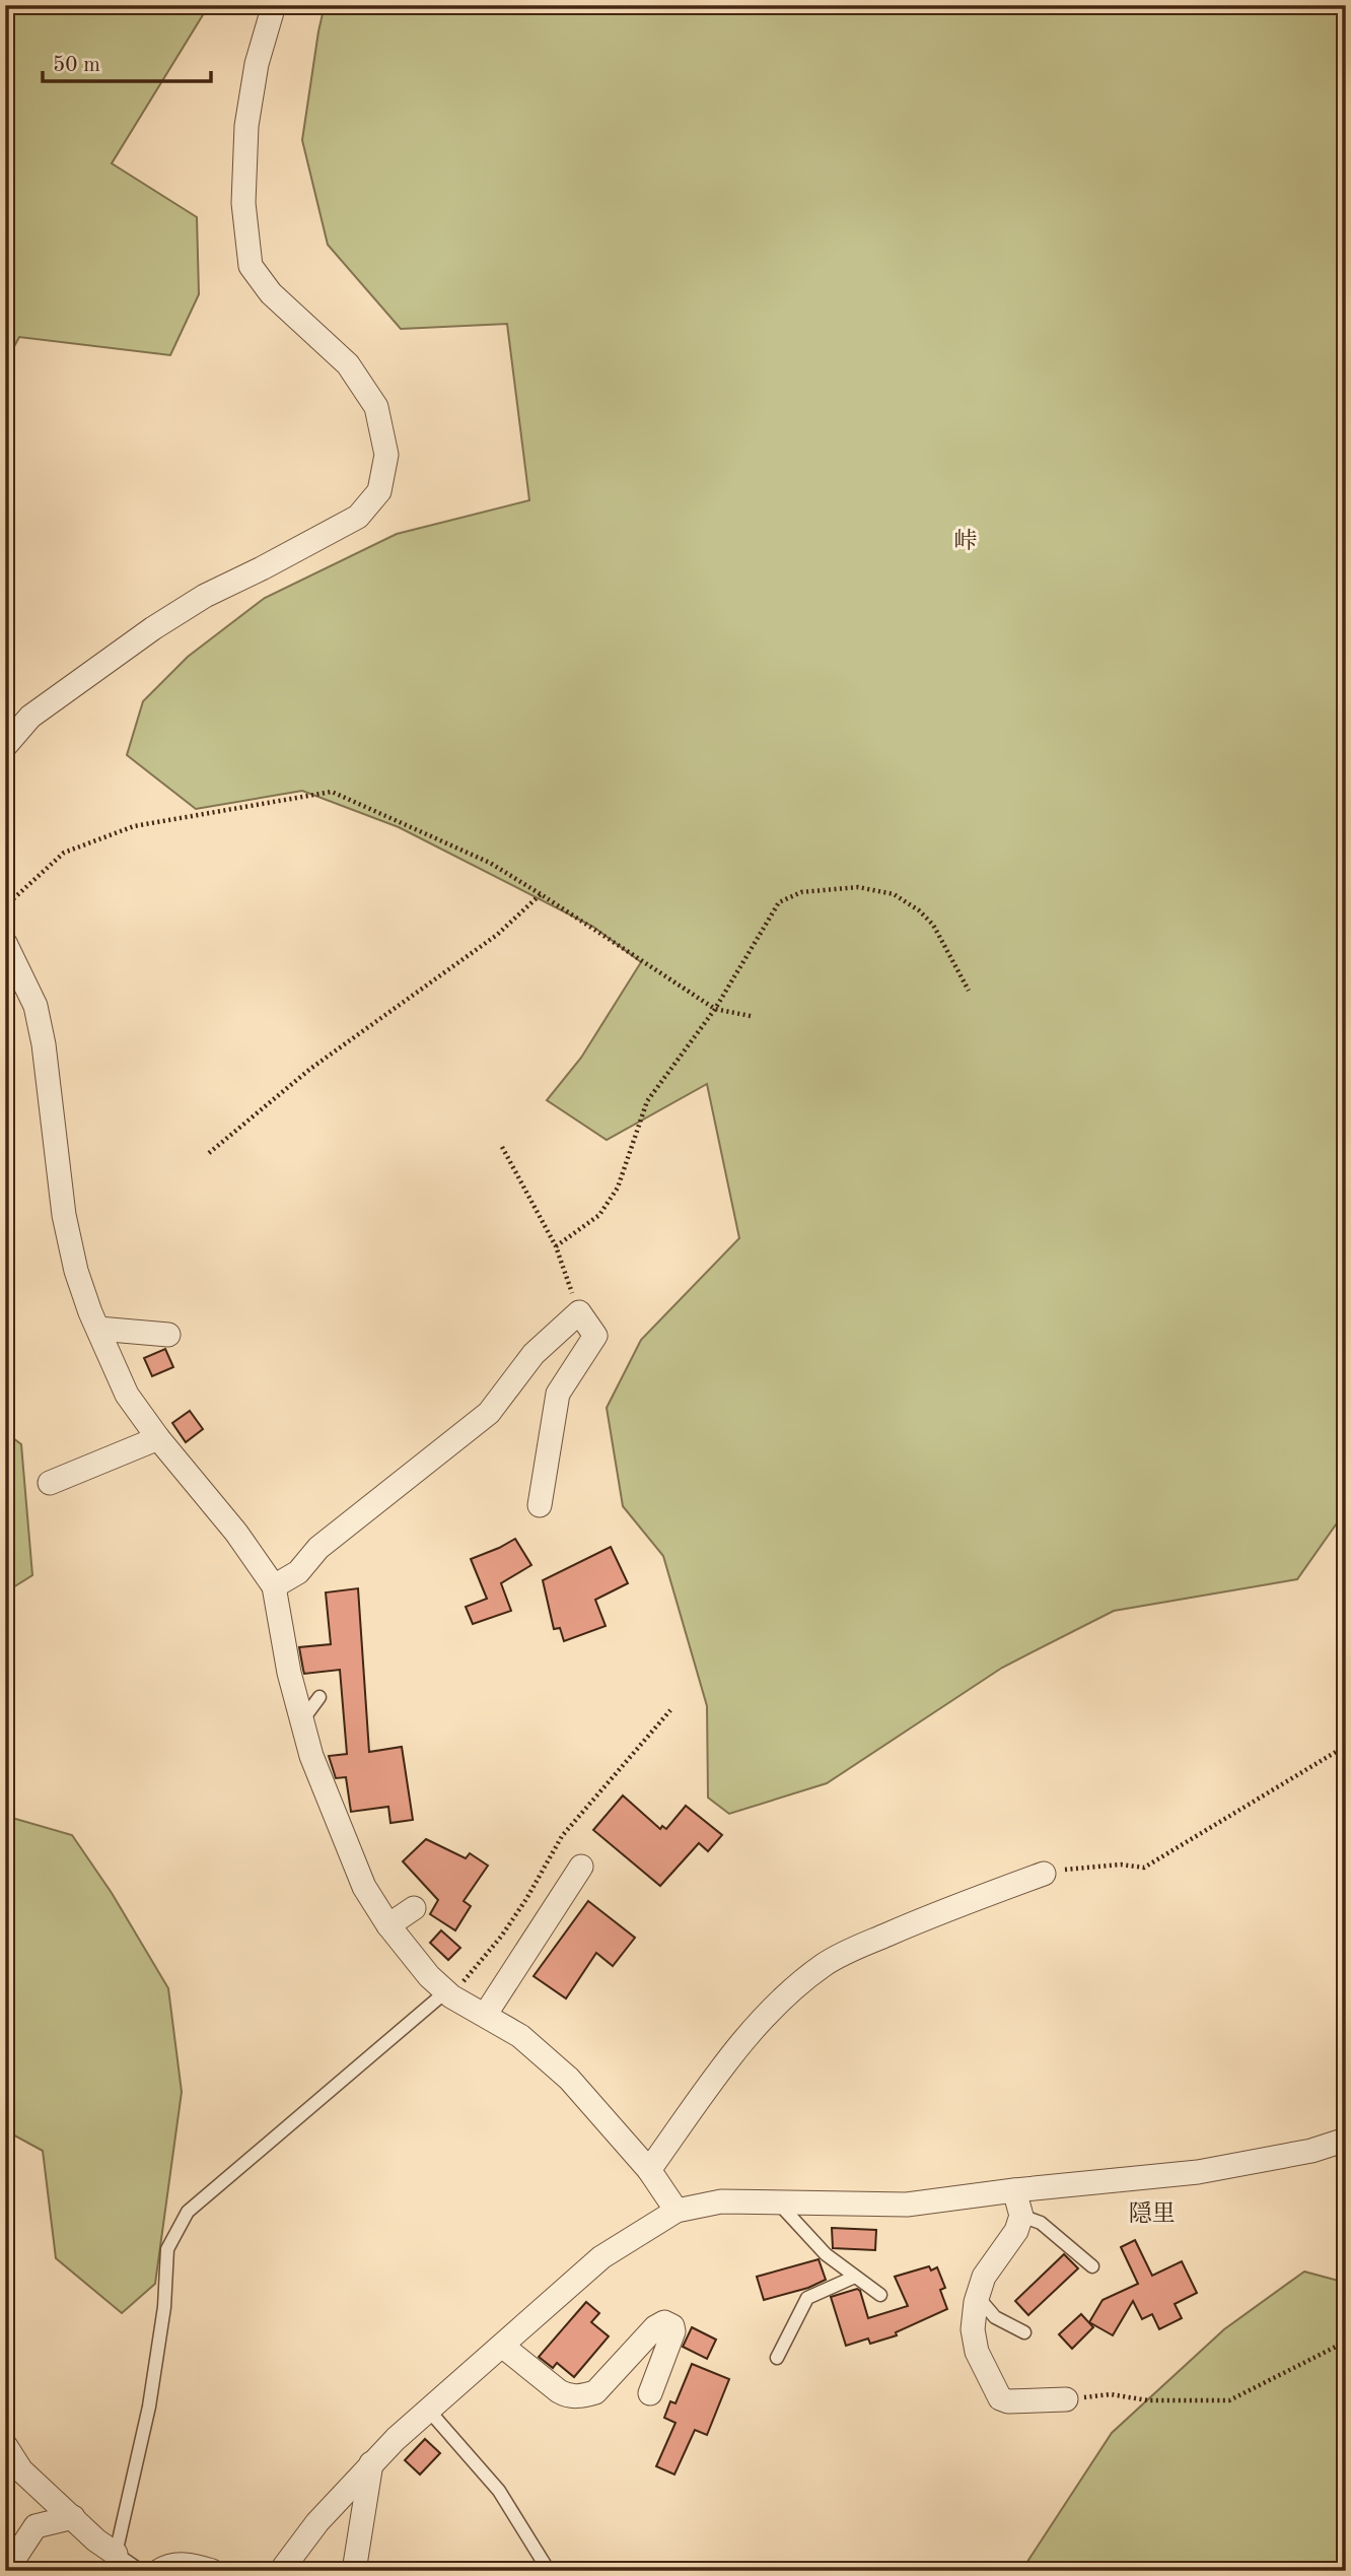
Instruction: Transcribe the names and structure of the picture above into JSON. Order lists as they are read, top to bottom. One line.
{"districts":["峠","隠里"],"scale_bar":"50 m"}
